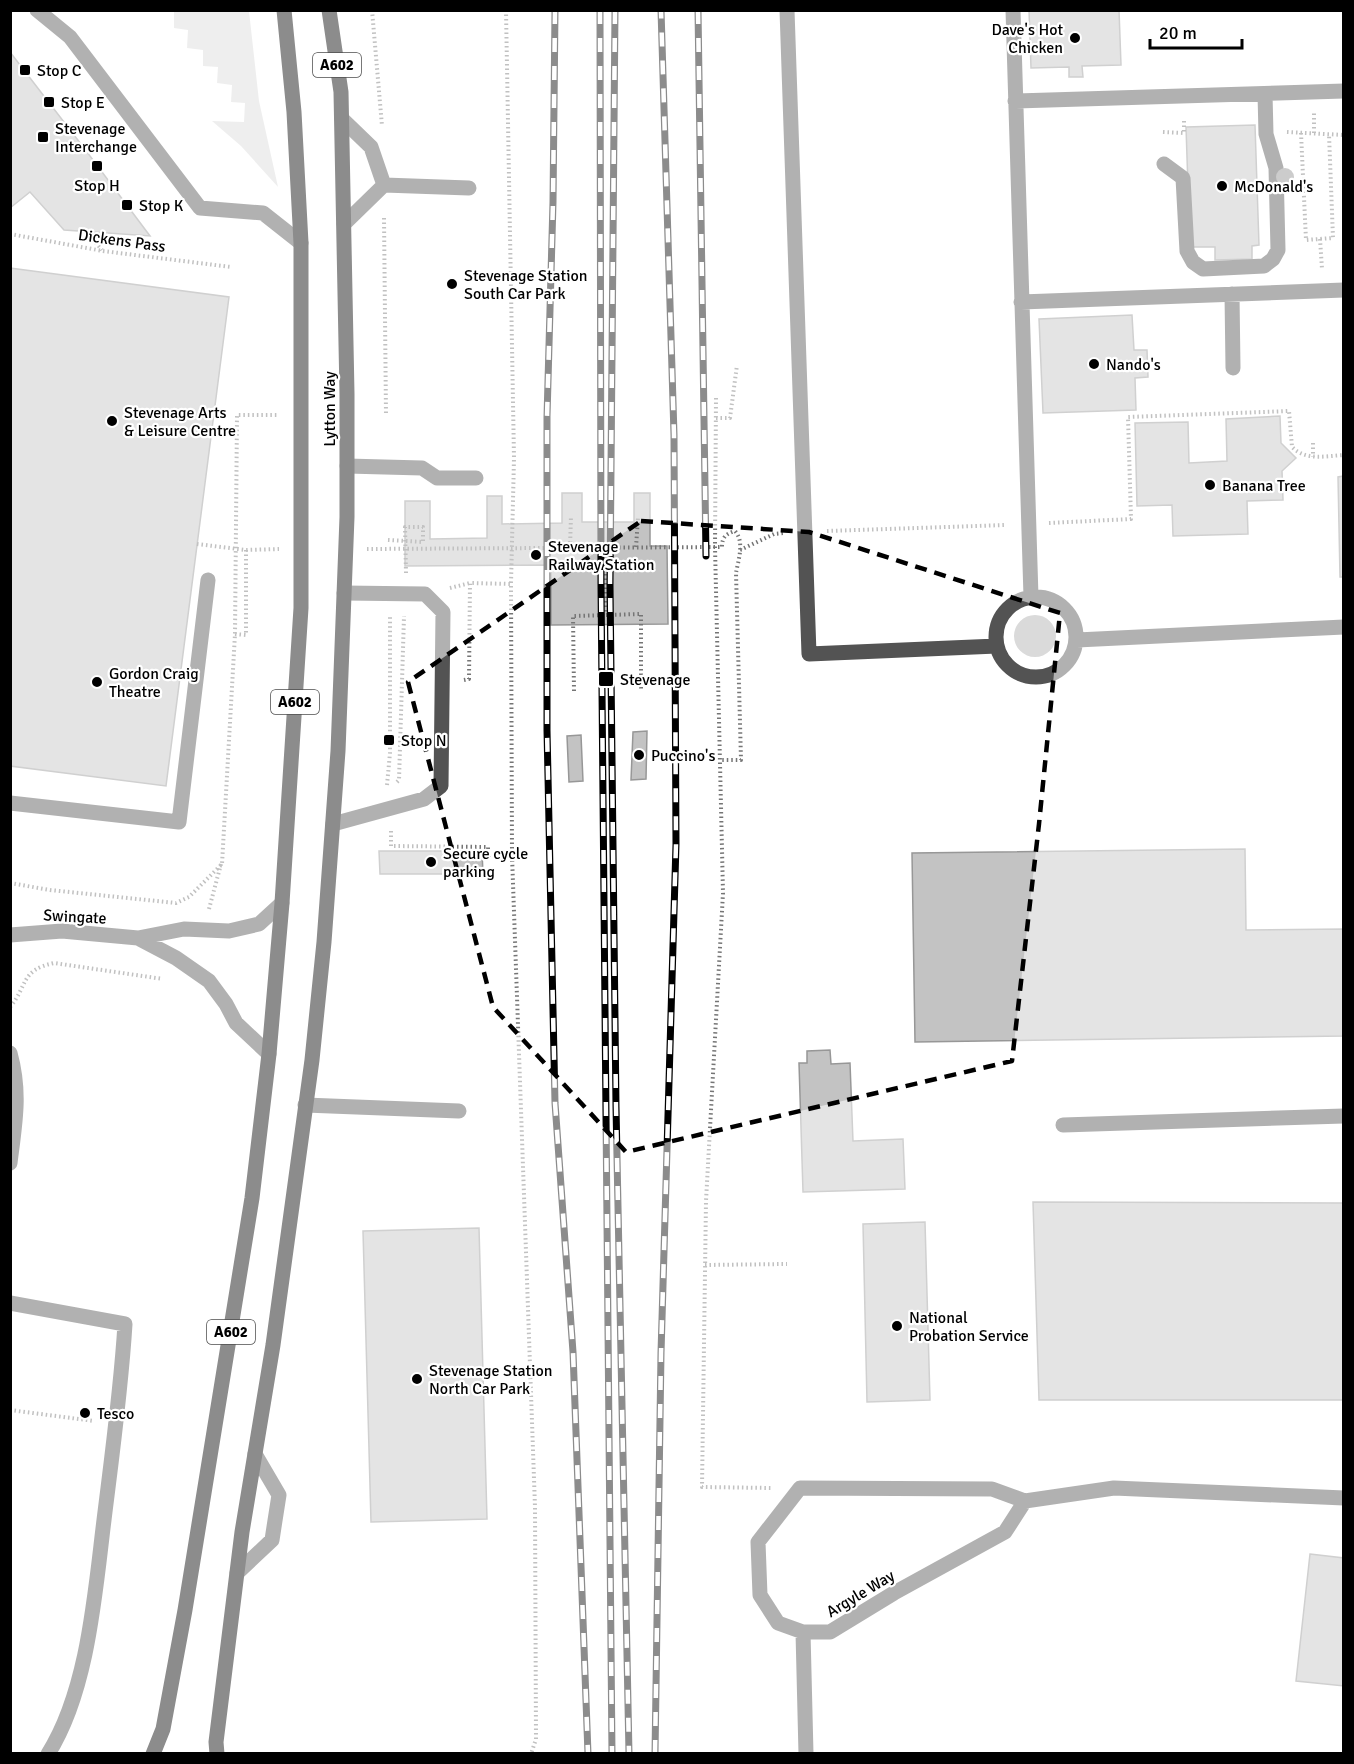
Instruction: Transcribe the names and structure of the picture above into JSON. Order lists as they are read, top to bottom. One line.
{"streets":{"main road":["A602","Lytton Way"],"street":["Swingate","Argyle Way"],"path":["Dickens Pass"]},"crossings":[["A602","Lytton Way"],["A602","Swingate"]],"places":{"other":["Dave's Hot Chicken","McDonald's","Stevenage Station South Car Park","Nando's","Stevenage Arts & Leisure Centre","Banana Tree","Stevenage Railway Station","Gordon Craig Theatre","Puccino's","Secure cycle parking","National Probation Service","Stevenage Station North Car Park","Tesco"],"transit":["Stop C","Stop E","Stevenage Interchange","Stop H","Stop K","Stevenage","Stop N"]},"scale_bar":"20 m"}
